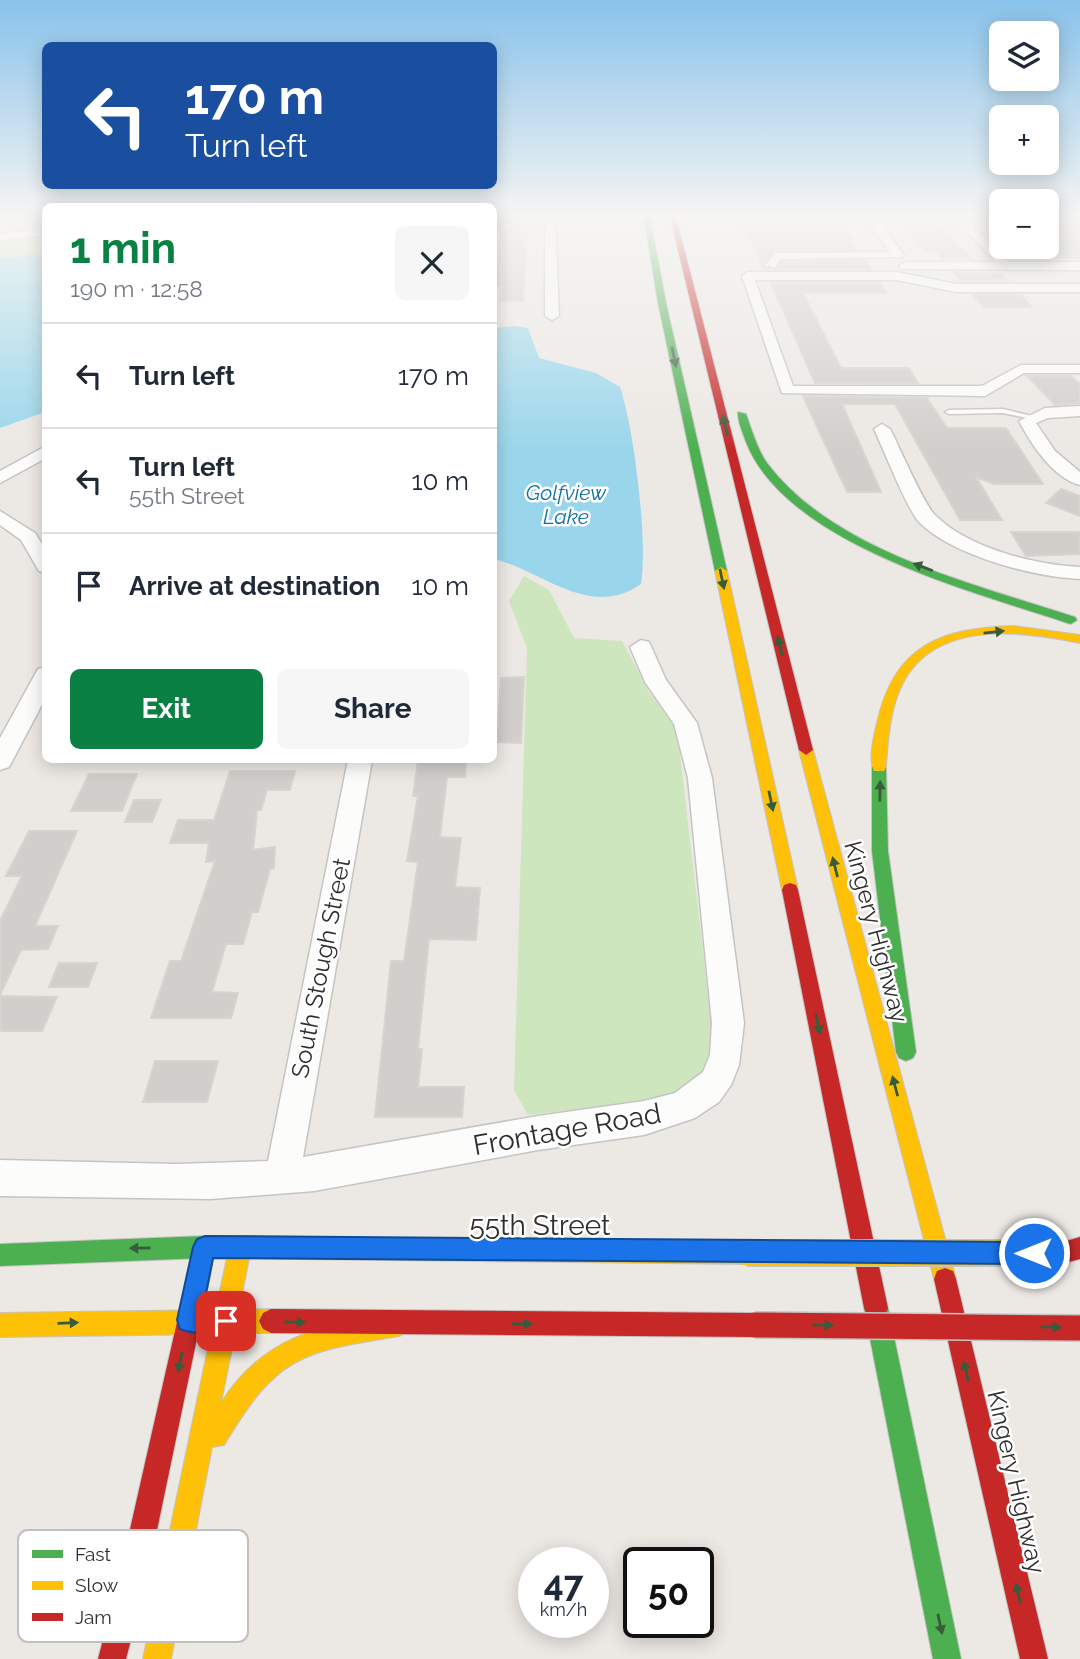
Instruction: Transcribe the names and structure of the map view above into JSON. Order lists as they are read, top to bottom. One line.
{"streets":{"main road":["Kingery Highway","55th Street"],"street":["South Stough Street","Frontage Road"]},"crossings":[["South Stough Street","Frontage Road"]],"water":["Golfview Lake"],"legend":["Fast","Slow","Jam"],"page":{"map_buttons":["+","−"],"turn":["170 m","Turn left"],"heading":["1 min","190 m · 12:58"],"list":[{"name":"Turn left","value":"170 m"},{"name":"Turn left","note":"55th Street","value":"10 m"},{"name":"Arrive at destination","value":"10 m"}],"buttons":["Exit","Share"],"speed":"47 km/h","limit":"50"}}
